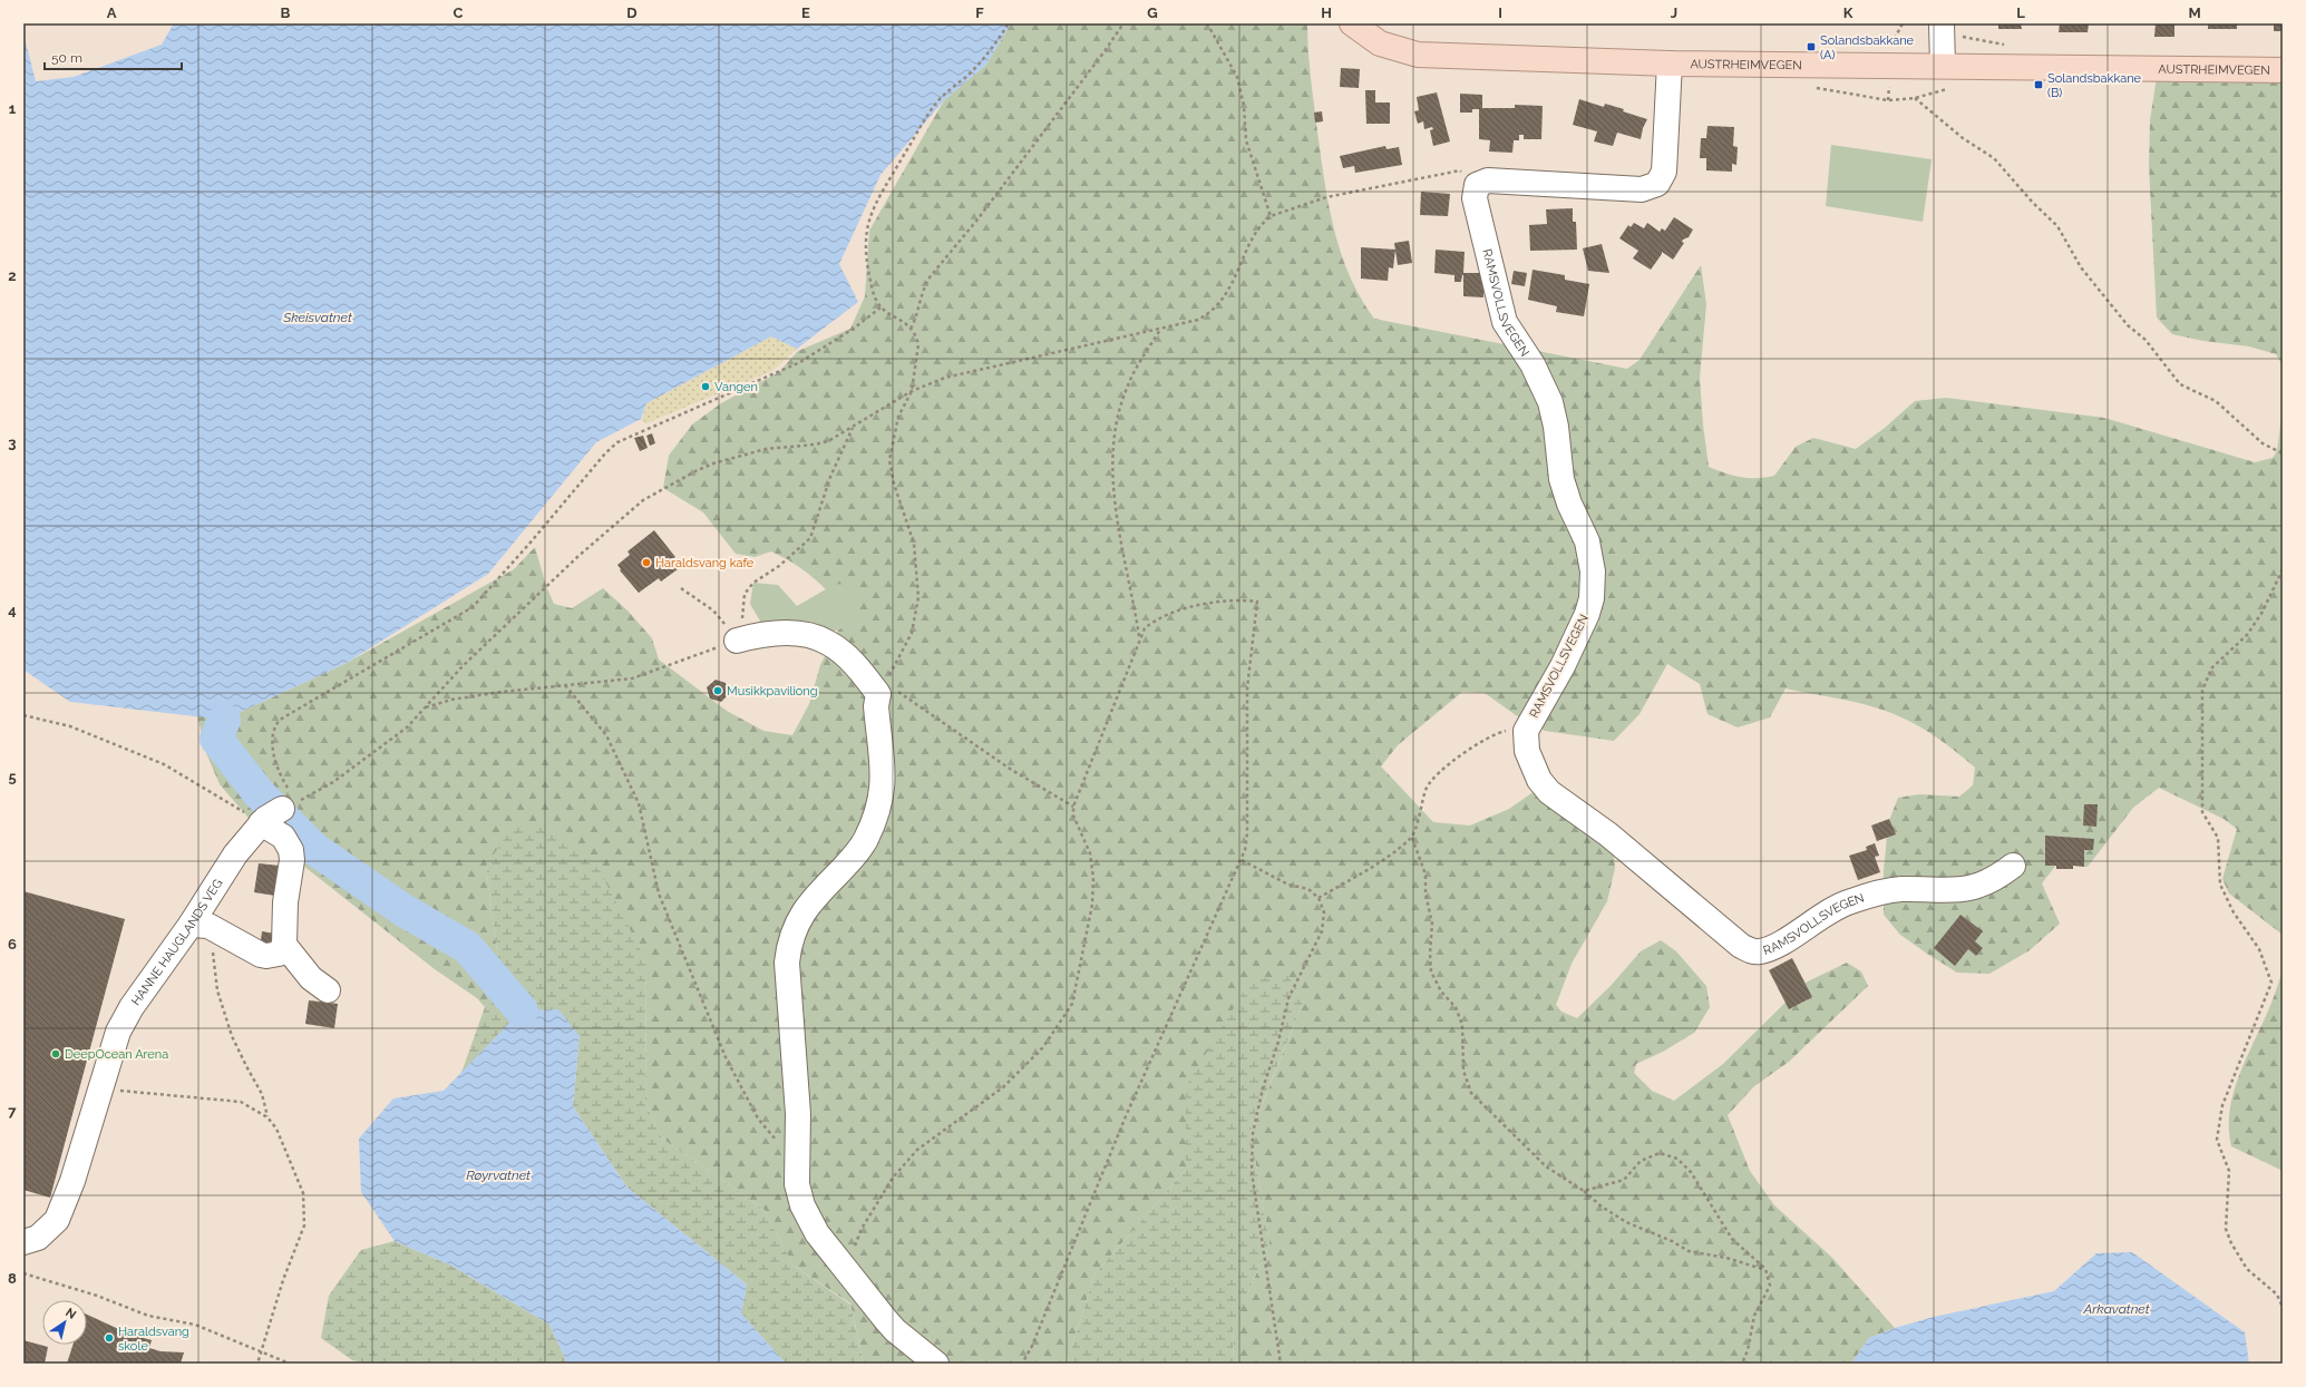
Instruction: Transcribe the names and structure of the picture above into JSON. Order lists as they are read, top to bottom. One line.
{"streets":{"main road":["AUSTRHEIMVEGEN"],"street":["RAMSVOLLSVEGEN","HANNE HAUGLANDS VEG"]},"water":["Skeisvatnet","Røyrvatnet","Arkavatnet"],"places":{"transit":["Solandsbakkane (A)","Solandsbakkane (B)"],"other":["Vangen","Haraldsvang kafe","Musikkpaviliong","DeepOcean Arena","Haraldsvang skole"]},"scale_bar":"50 m","north":"top right","grid":{"columns":["A","B","C","D","E","F","G","H","I","J","K","L","M"],"rows":["1","2","3","4","5","6","7","8"]}}
